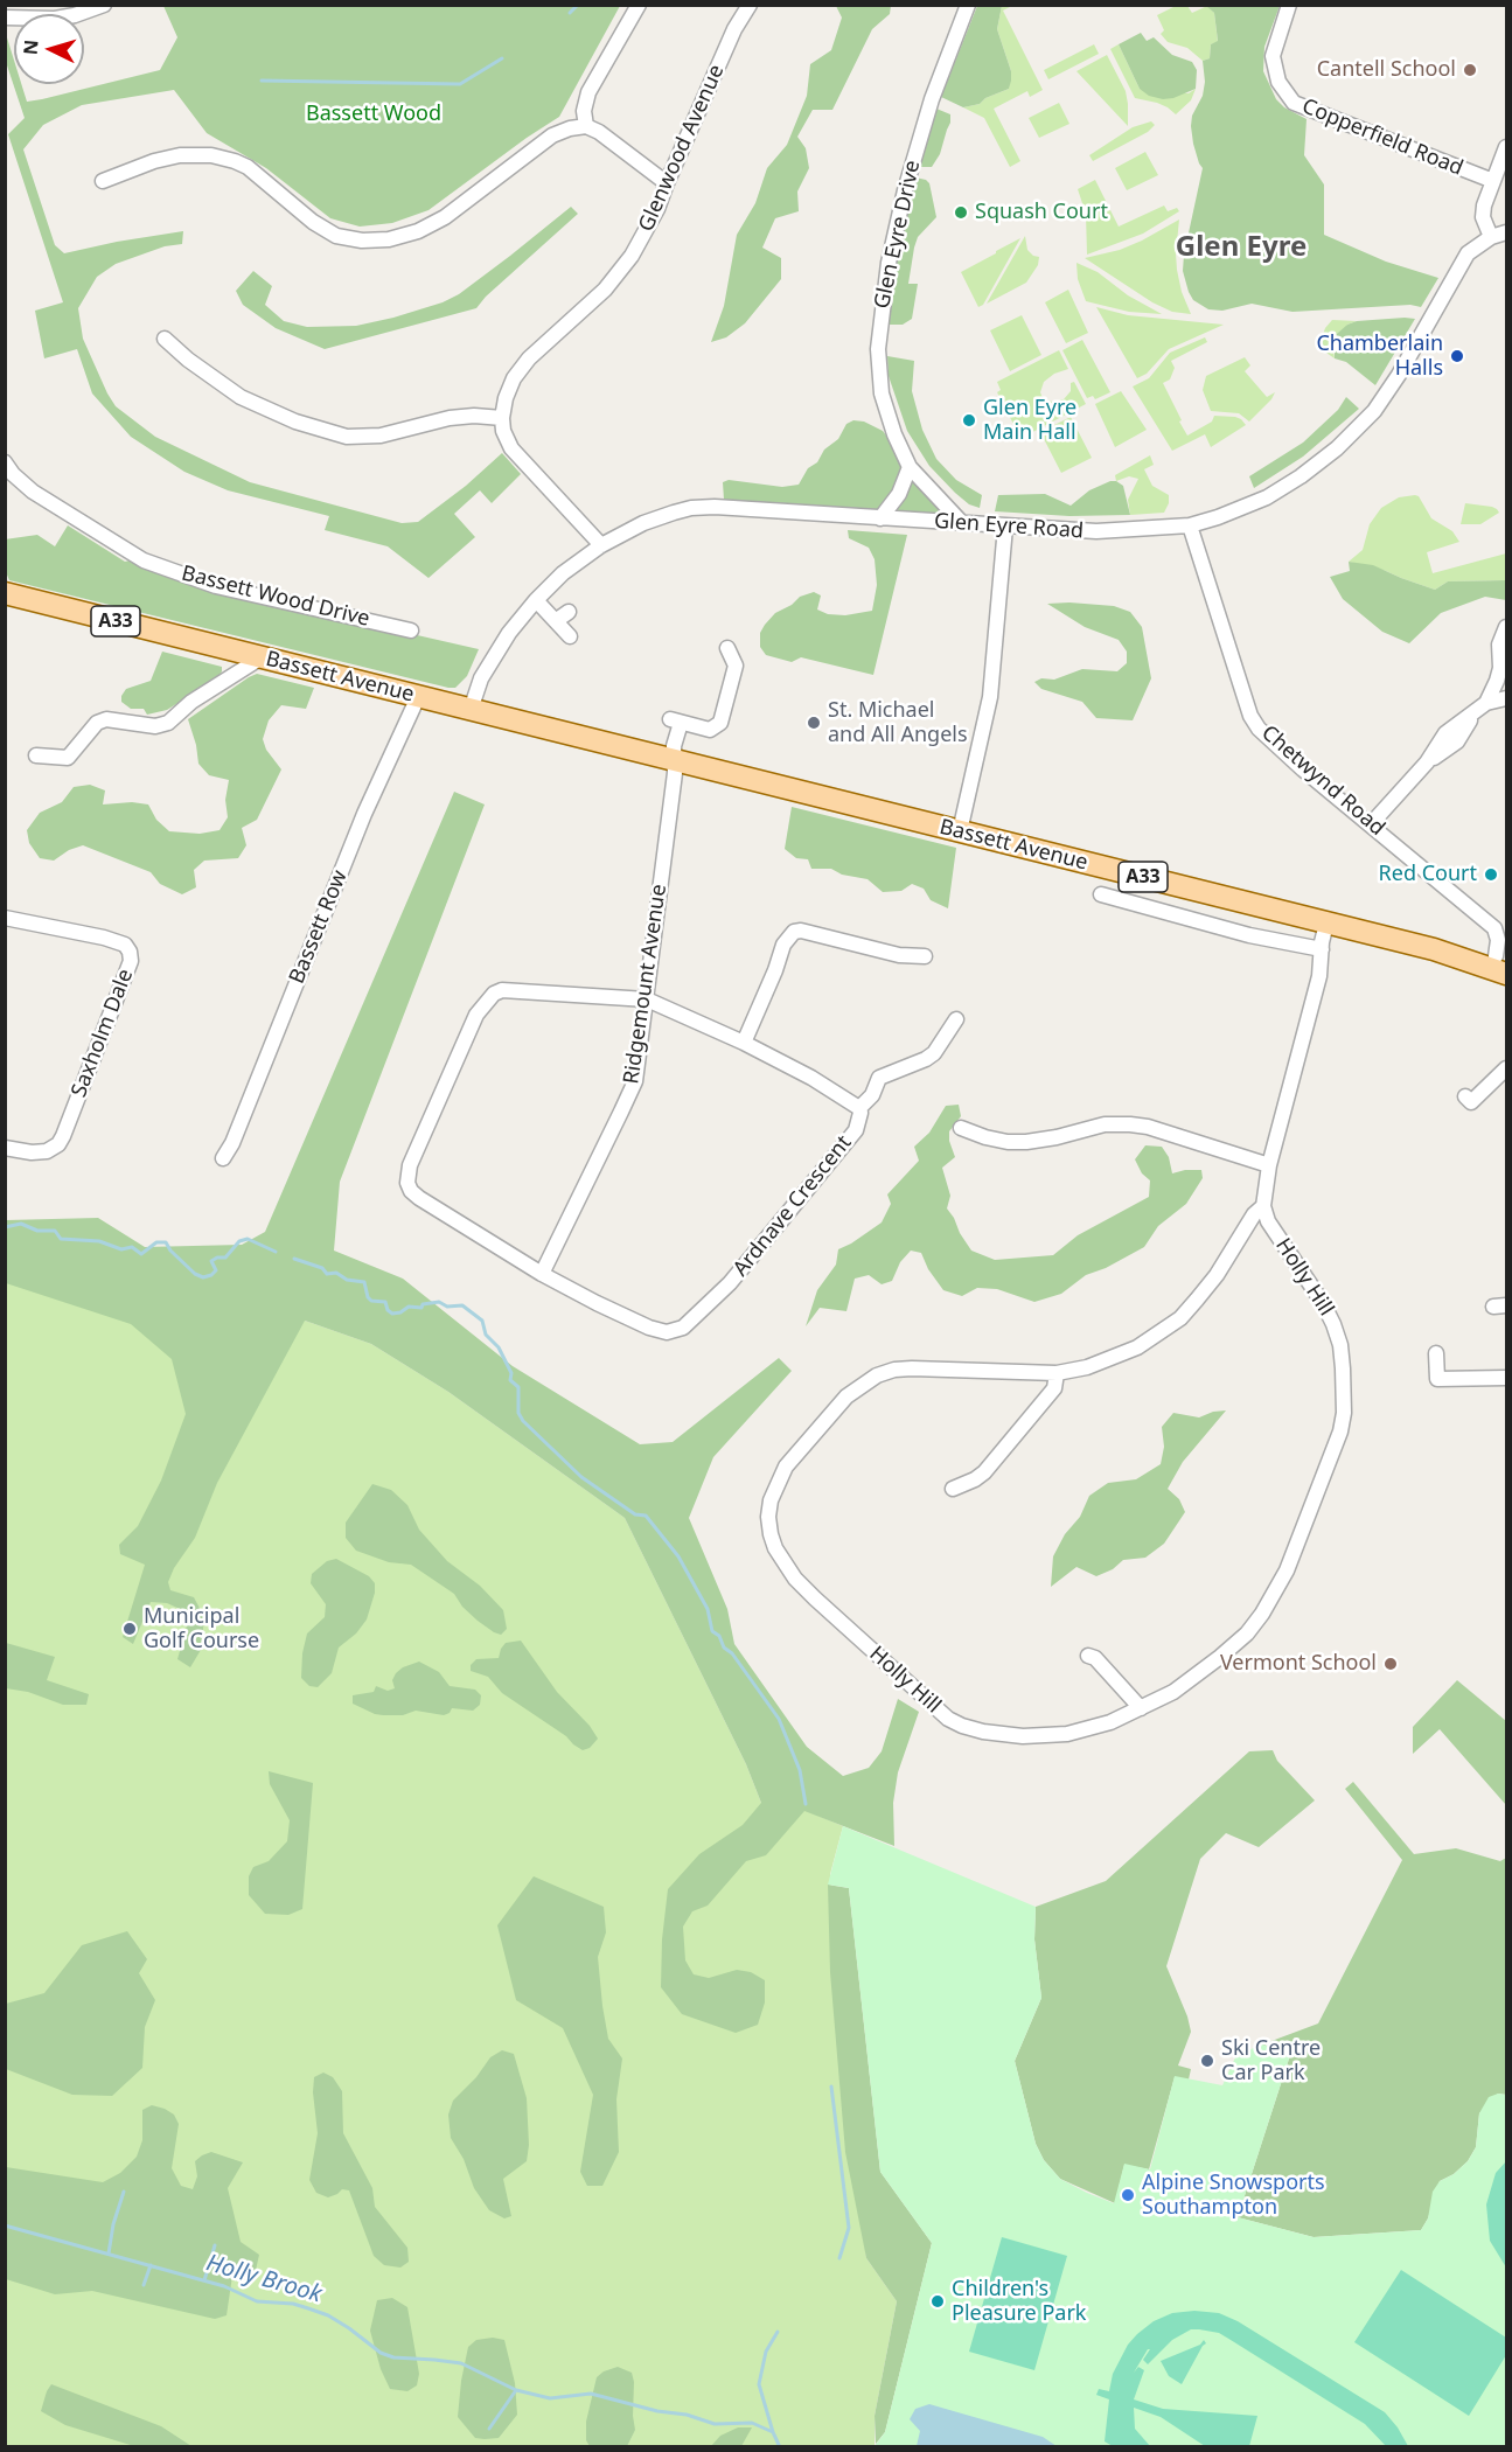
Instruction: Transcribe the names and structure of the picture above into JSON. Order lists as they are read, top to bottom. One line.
{"streets":{"main road":["A33","Bassett Avenue"],"street":["Copperfield Road","Glenwood Avenue","Glen Eyre Drive","Glen Eyre Road","Bassett Wood Drive","Chetwynd Road","Bassett Row","Ridgemount Avenue","Saxholm Dale","Ardnave Crescent","Holly Hill"]},"crossings":[["Glen Eyre Drive","Glen Eyre Road"],["Glen Eyre Road","Bassett Avenue"],["Glen Eyre Road","Chetwynd Road"],["Bassett Avenue","Chetwynd Road"],["Bassett Avenue","Bassett Row"],["Bassett Avenue","Ridgemount Avenue"],["Bassett Avenue","Holly Hill"],["Ridgemount Avenue","Ardnave Crescent"]],"districts":["Glen Eyre"],"water":["Holly Brook"],"parks":["Bassett Wood"],"places":["Cantell School","Squash Court","Chamberlain Halls","Glen Eyre Main Hall","St. Michael and All Angels","Red Court","Municipal Golf Course","Vermont School","Ski Centre Car Park","Alpine Snowsports Southampton","Children's Pleasure Park"],"north":"left"}
